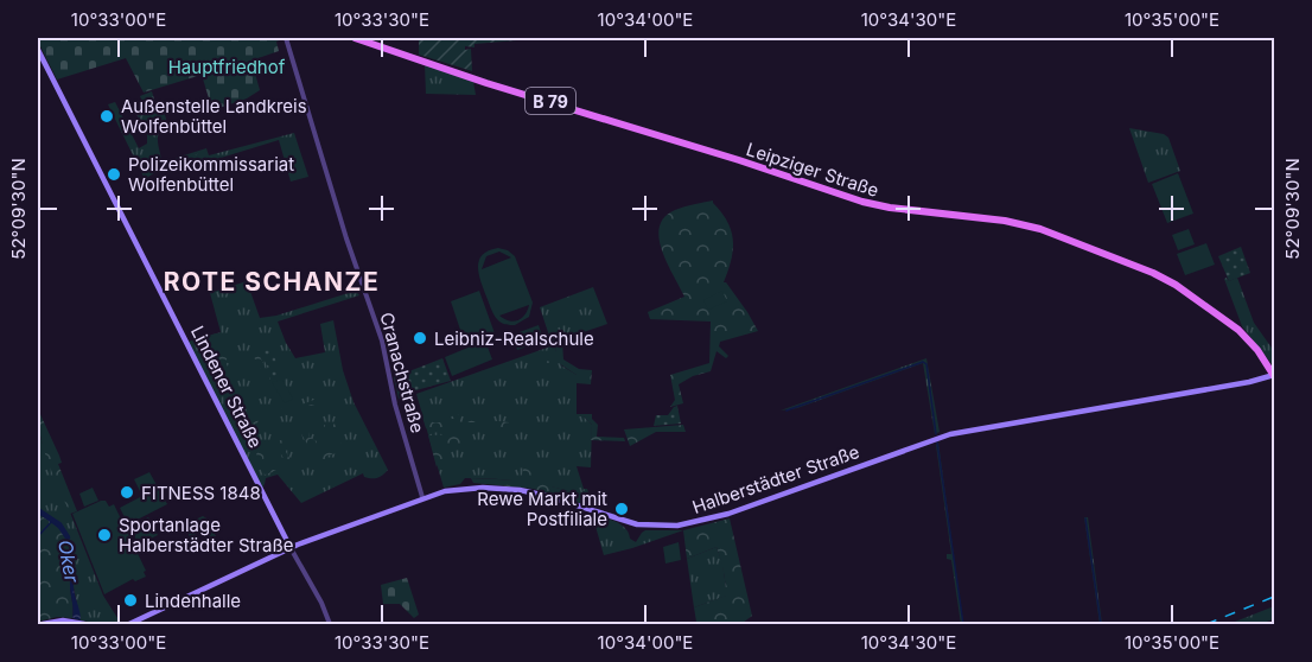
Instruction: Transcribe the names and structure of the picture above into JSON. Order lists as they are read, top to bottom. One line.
{"streets":{"main road":["B 79","Leipziger Straße","Lindener Straße","Halberstädter Straße"],"street":["Cranachstraße"]},"crossings":[["Leipziger Straße","Halberstädter Straße"],["Cranachstraße","Halberstädter Straße"],["Lindener Straße","Halberstädter Straße"]],"districts":["ROTE SCHANZE"],"water":["Oker"],"parks":["Hauptfriedhof"],"places":["Außenstelle Landkreis Wolfenbüttel","Polizeikommissariat Wolfenbüttel","Leibniz-Realschule","FITNESS 1848","Rewe Markt mit Postfiliale","Sportanlage Halberstädter Straße","Lindenhalle"],"coordinates":["10°33'00\"E","10°33'30\"E","10°34'00\"E","10°34'30\"E","10°35'00\"E","52°09'30\"N"]}
